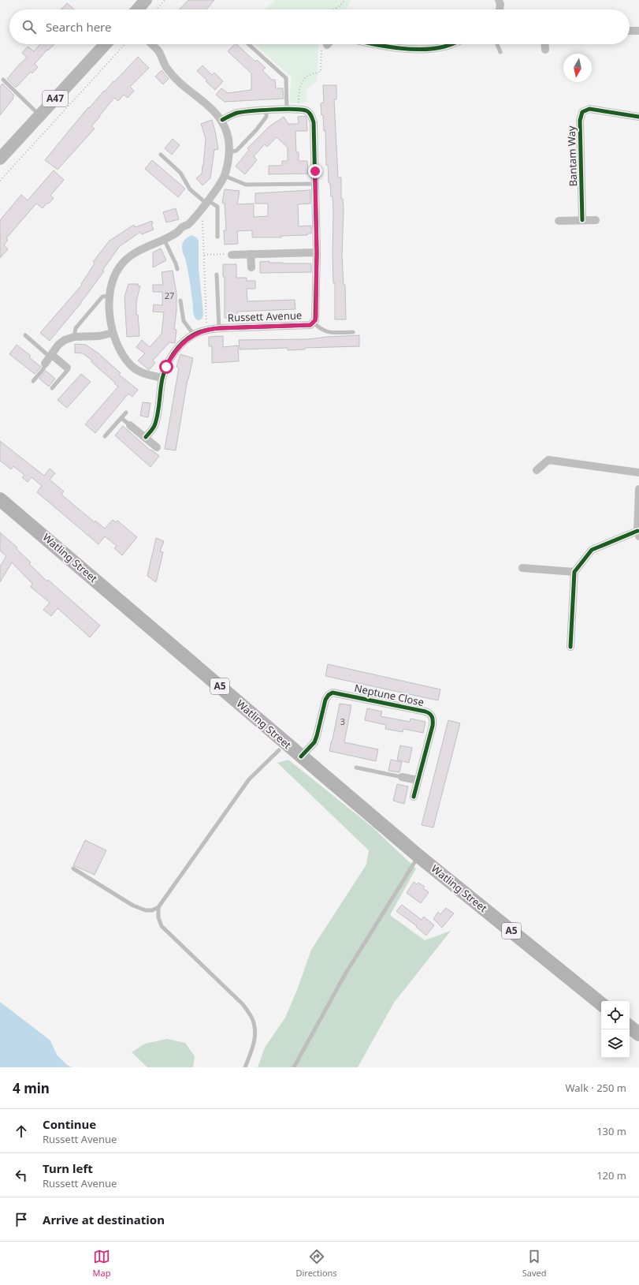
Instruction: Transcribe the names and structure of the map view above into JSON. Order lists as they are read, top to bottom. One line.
{"streets":{"highway":["Watling Street","A5"],"main road":["A47"],"street":["Bantam Way","Russett Avenue","Neptune Close"]},"crossings":[["Watling Street","Neptune Close"]],"house_numbers":["27","3"],"north":"bottom","page":{"search":"Search here","heading":["4 min","Walk · 250 m"],"list":[["Continue","Russett Avenue","130 m"],["Turn left","Russett Avenue","120 m"],"Arrive at destination"],"nav":["Map","Directions","Saved"]}}
